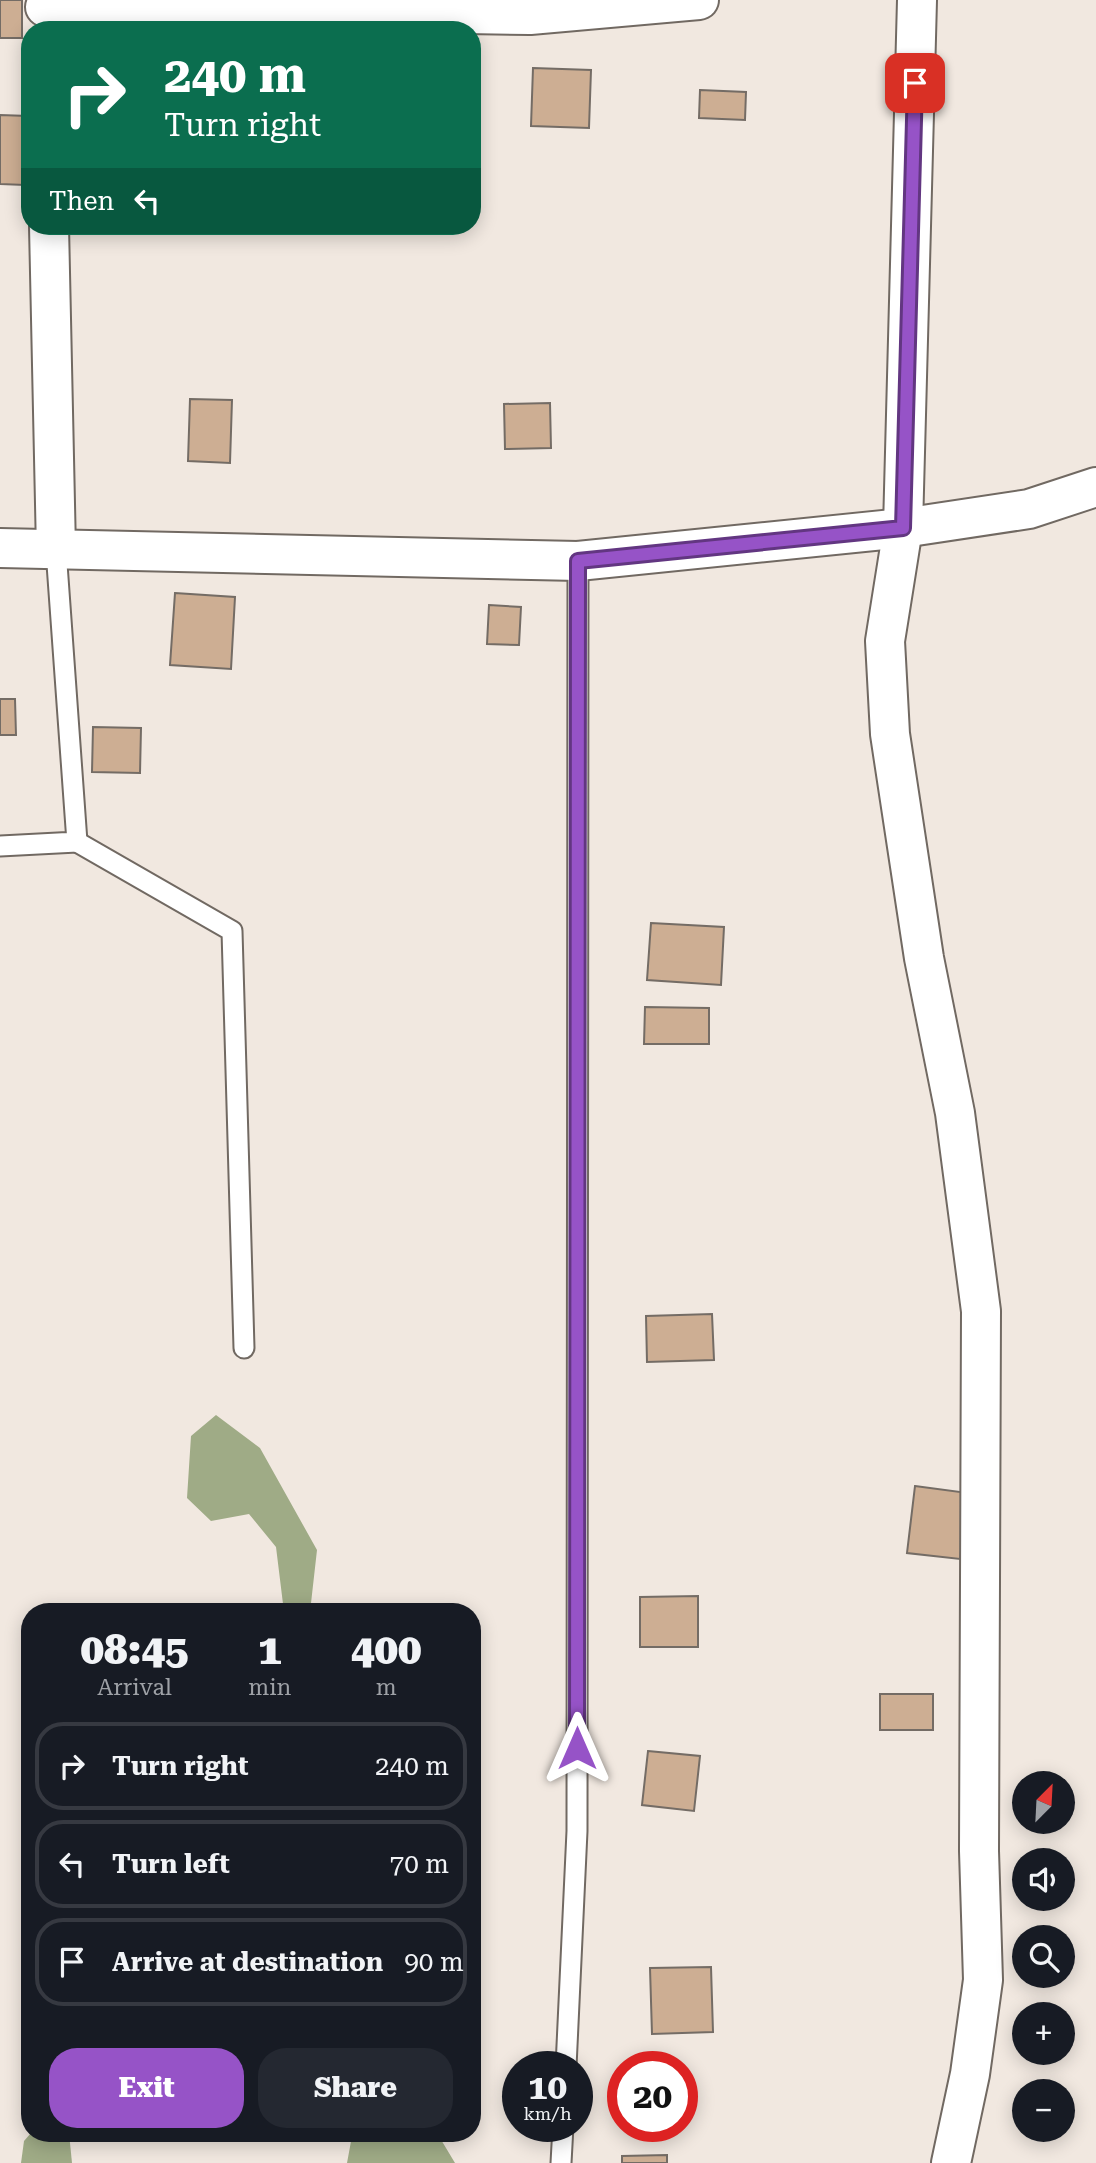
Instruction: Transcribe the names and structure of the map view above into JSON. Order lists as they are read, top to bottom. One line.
{"north":"top right","page":{"turn":["240 m","Turn right"],"then":"Then","eta":["08:45","Arrival","1","min","400","m"],"list":[{"name":"Turn right","value":"240 m"},{"name":"Turn left","value":"70 m"},{"name":"Arrive at destination","value":"90 m"}],"map_buttons":["+","−"],"buttons":["Exit","Share"],"speed":"10 km/h","limit":"20"}}
